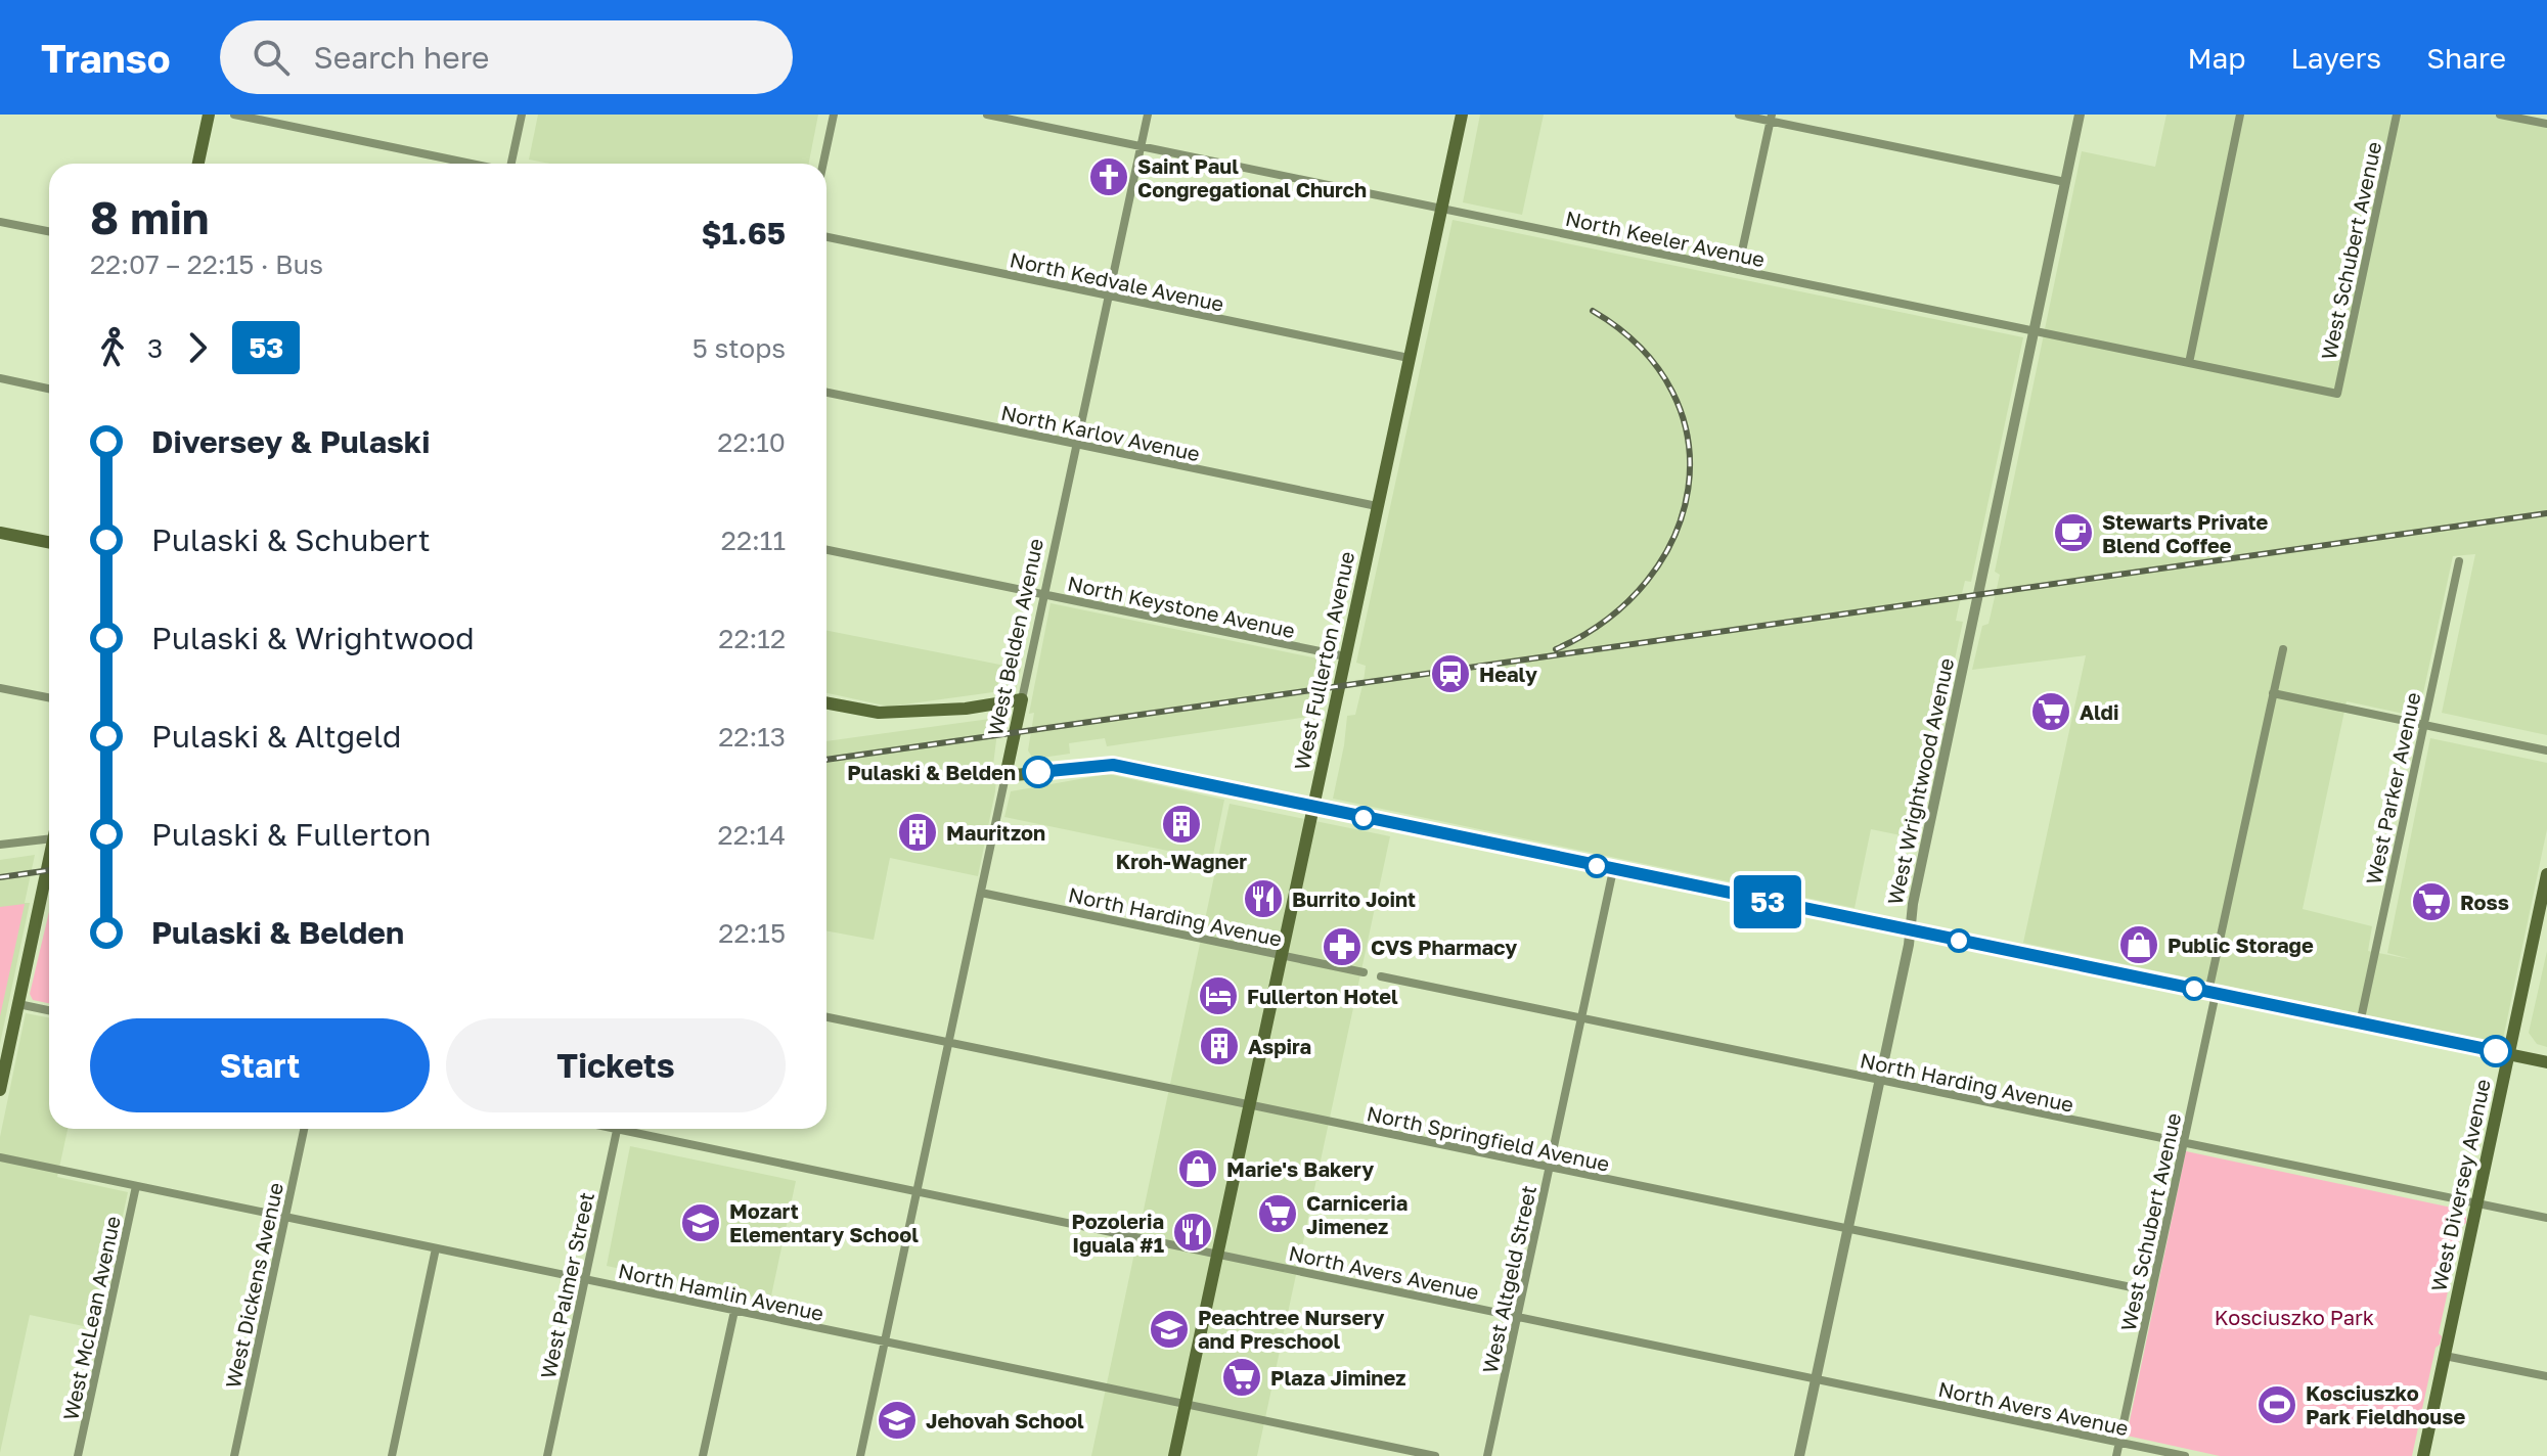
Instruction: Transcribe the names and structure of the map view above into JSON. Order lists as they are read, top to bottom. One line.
{"streets":{"main road":["West Belden Avenue","West Fullerton Avenue","West Diversey Avenue"],"street":["North Keeler Avenue","West Schubert Avenue","North Kedvale Avenue","North Karlov Avenue","North Keystone Avenue","West Wrightwood Avenue","West Parker Avenue","North Harding Avenue","North Springfield Avenue","North Avers Avenue","West Altgeld Street","West Dickens Avenue","West Palmer Street","North Hamlin Avenue","West McLean Avenue"]},"crossings":[["North Keeler Avenue","West Schubert Avenue"],["North Keeler Avenue","West Belden Avenue"],["North Keeler Avenue","West Fullerton Avenue"],["North Keeler Avenue","West Wrightwood Avenue"],["West Schubert Avenue","North Harding Avenue"],["West Schubert Avenue","North Springfield Avenue"],["West Schubert Avenue","North Avers Avenue"],["North Kedvale Avenue","West Belden Avenue"],["North Kedvale Avenue","West Fullerton Avenue"],["North Karlov Avenue","West Belden Avenue"],["North Karlov Avenue","West Fullerton Avenue"],["North Keystone Avenue","West Belden Avenue"],["North Keystone Avenue","West Fullerton Avenue"],["West Belden Avenue","North Harding Avenue"],["West Belden Avenue","North Springfield Avenue"],["West Belden Avenue","North Avers Avenue"],["West Belden Avenue","North Hamlin Avenue"],["West Fullerton Avenue","North Harding Avenue"],["West Fullerton Avenue","North Springfield Avenue"],["West Fullerton Avenue","North Avers Avenue"],["West Fullerton Avenue","North Hamlin Avenue"],["West Wrightwood Avenue","North Harding Avenue"],["West Wrightwood Avenue","North Springfield Avenue"],["West Wrightwood Avenue","North Avers Avenue"],["North Harding Avenue","West Diversey Avenue"],["North Harding Avenue","West Altgeld Street"],["North Springfield Avenue","West Altgeld Street"],["North Avers Avenue","West Altgeld Street"],["West Dickens Avenue","North Hamlin Avenue"],["West Palmer Street","North Hamlin Avenue"],["North Hamlin Avenue","West McLean Avenue"]],"parks":["Kosciuszko Park"],"places":{"church":["Saint Paul Congregational Church"],"cafe":["Stewarts Private Blend Coffee"],"station":["Healy"],"supermarket":["Aldi","Ross","Carniceria Jimenez","Plaza Jiminez"],"other":["Pulaski & Belden"],"building":["Kroh-Wagner","Mauritzon","Aspira"],"restaurant":["Burrito Joint","Pozoleria Iguala #1"],"shop":["Public Storage","Marie's Bakery"],"pharmacy":["CVS Pharmacy"],"hotel":["Fullerton Hotel"],"school or university":["Mozart Elementary School","Peachtree Nursery and Preschool","Jehovah School"],"sports":["Kosciuszko Park Fieldhouse"]},"lines":["bus line 53"],"page":{"header":"Transo","search":"Search here","nav":["Map","Layers","Share"],"on_map":"53","heading":["8 min","22:07 – 22:15 · Bus","$1.65"],"legs":["3","53","5 stops"],"list":[{"name":"Diversey & Pulaski","value":"22:10"},{"name":"Pulaski & Schubert","value":"22:11"},{"name":"Pulaski & Wrightwood","value":"22:12"},{"name":"Pulaski & Altgeld","value":"22:13"},{"name":"Pulaski & Fullerton","value":"22:14"},{"name":"Pulaski & Belden","value":"22:15"}],"buttons":["Start","Tickets"]}}
